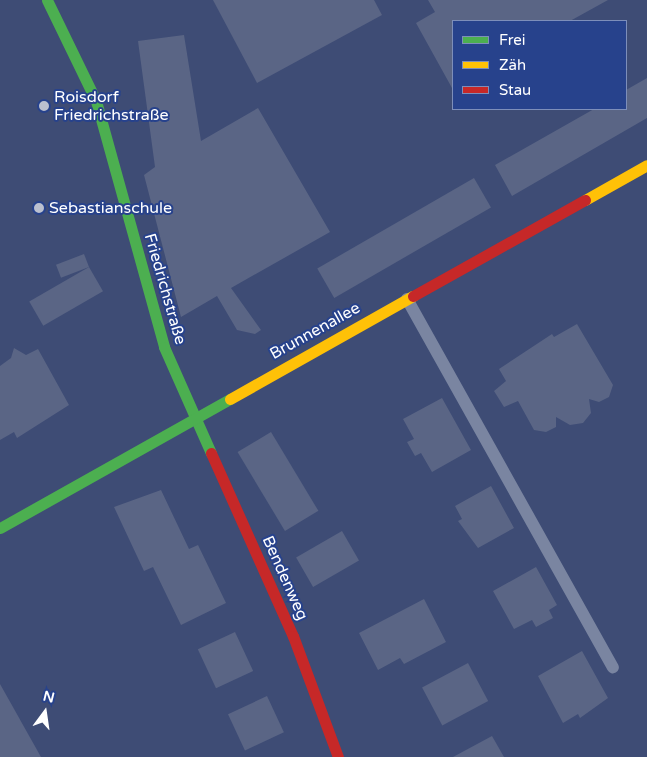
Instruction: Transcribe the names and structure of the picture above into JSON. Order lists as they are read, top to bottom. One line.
{"streets":{"street":["Friedrichstraße","Brunnenallee","Bendenweg"]},"crossings":[["Friedrichstraße","Brunnenallee"],["Friedrichstraße","Bendenweg"],["Brunnenallee","Bendenweg"]],"places":["Roisdorf Friedrichstraße","Sebastianschule"],"legend":["Frei","Zäh","Stau"],"north":"top"}
